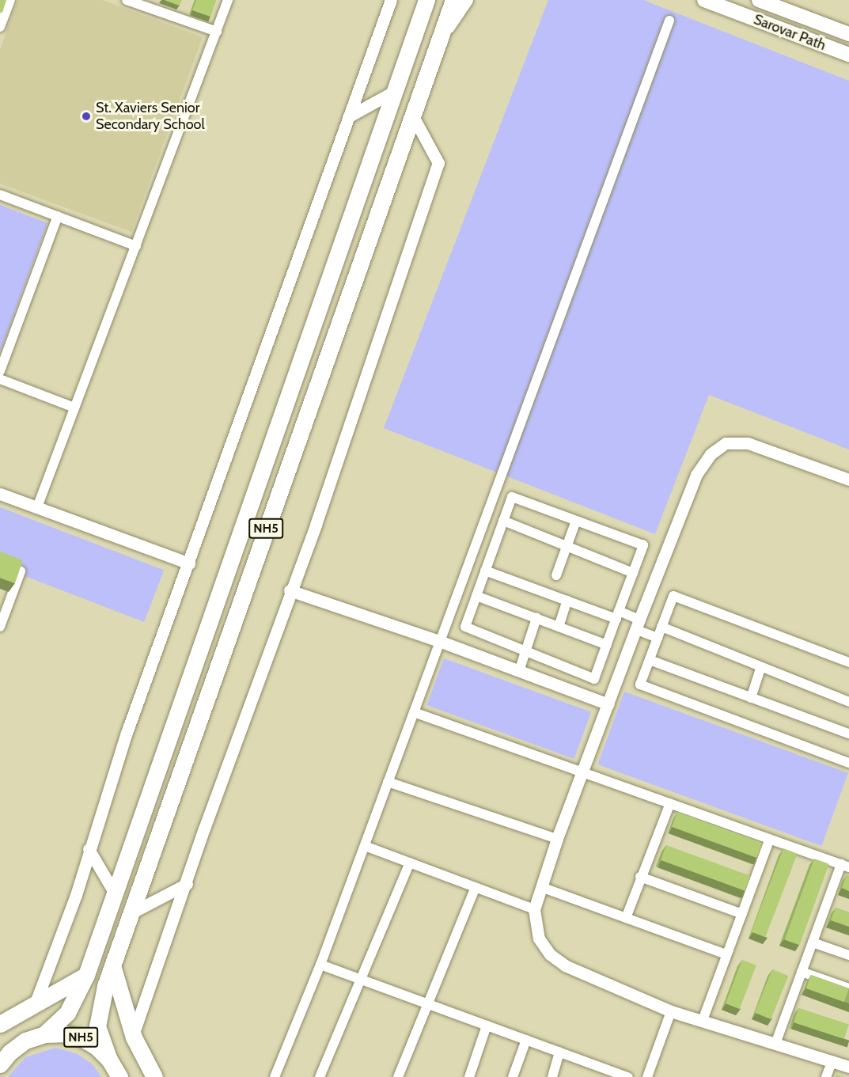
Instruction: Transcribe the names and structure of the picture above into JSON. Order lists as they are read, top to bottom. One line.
{"streets":{"highway":["NH5"],"main road":["Sarovar Path"]},"places":["St. Xaviers Senior Secondary School"]}
